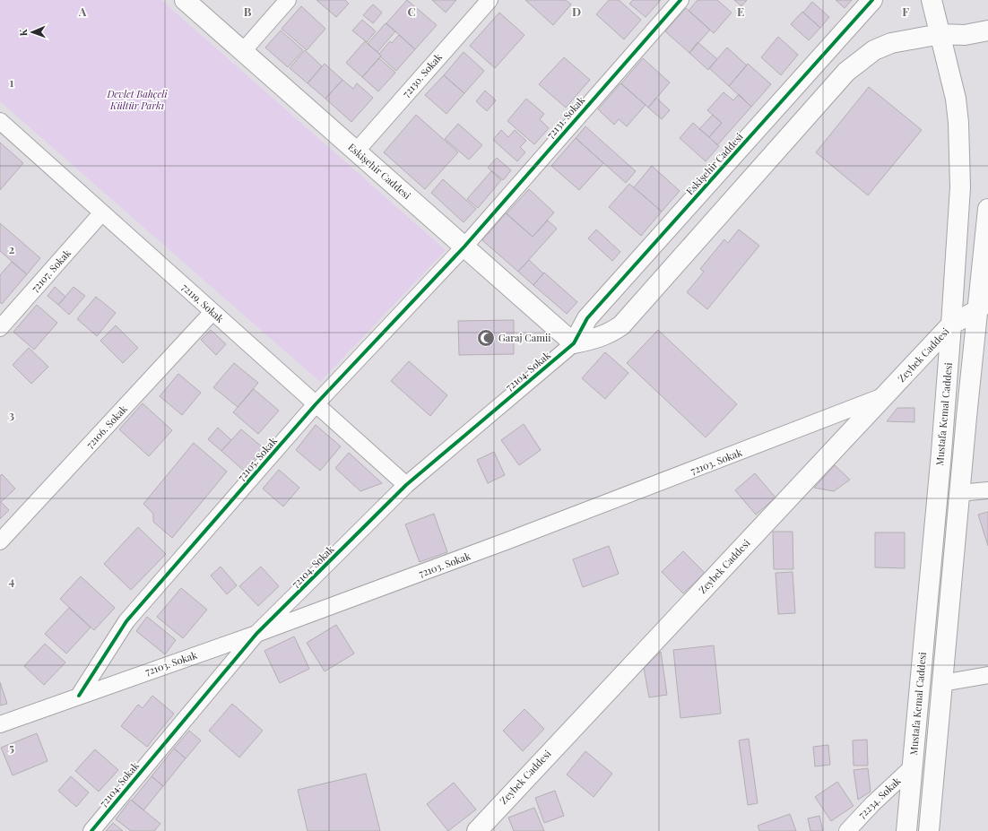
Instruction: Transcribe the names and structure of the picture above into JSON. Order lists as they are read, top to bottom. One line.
{"streets":{"street":["72130. Sokak","72131. Sokak","Eskişehir Caddesi","72107. Sokak","72119. Sokak","Zeybek Caddesi","72104. Sokak","Mustafa Kemal Caddesi","72106. Sokak","72105. Sokak","72103. Sokak","72234. Sokak"]},"crossings":[["72130. Sokak","Eskişehir Caddesi"],["72131. Sokak","Eskişehir Caddesi"],["72131. Sokak","72105. Sokak"],["Eskişehir Caddesi","72104. Sokak"],["Eskişehir Caddesi","72105. Sokak"],["72107. Sokak","72119. Sokak"],["72119. Sokak","72104. Sokak"],["72119. Sokak","72106. Sokak"],["72119. Sokak","72105. Sokak"],["Zeybek Caddesi","Mustafa Kemal Caddesi"],["Zeybek Caddesi","72103. Sokak"],["72104. Sokak","72103. Sokak"],["Mustafa Kemal Caddesi","72234. Sokak"],["72105. Sokak","72103. Sokak"]],"parks":["Devlet Bahçeli Kültür Parkı"],"places":{"mosque":["Garaj Camii"]},"north":"left","grid":{"columns":["A","B","C","D","E","F"],"rows":["1","2","3","4","5"]}}
